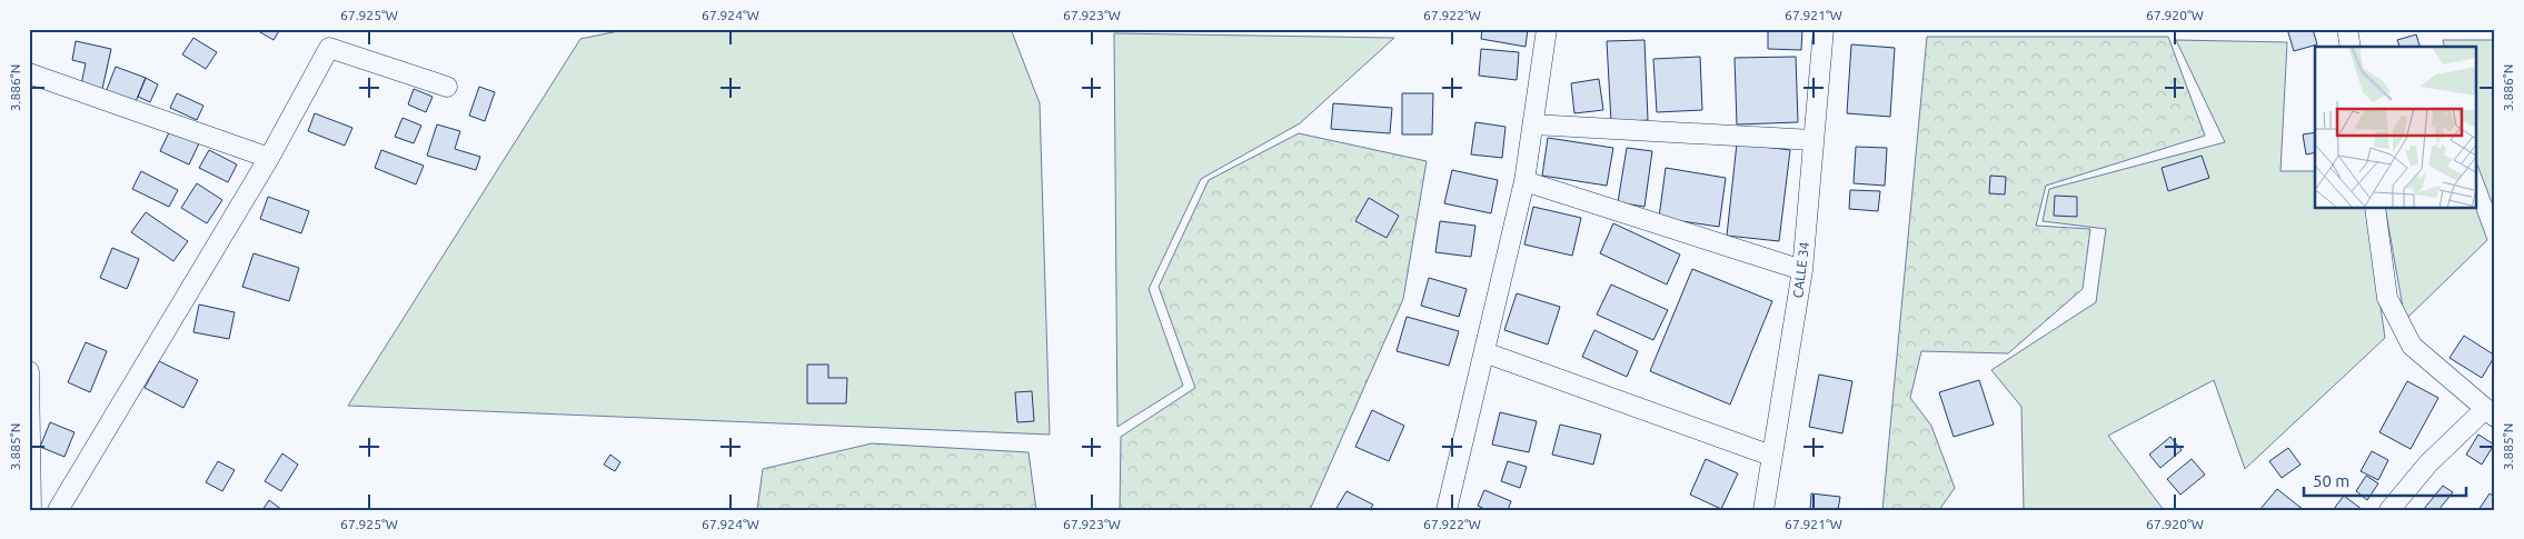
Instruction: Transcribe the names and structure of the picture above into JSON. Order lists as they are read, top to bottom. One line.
{"streets":{"street":["CALLE 34"]},"scale_bar":"50 m","coordinates":["67.925°W","67.924°W","67.923°W","67.922°W","67.921°W","67.920°W","3.886°N","3.885°N"]}
